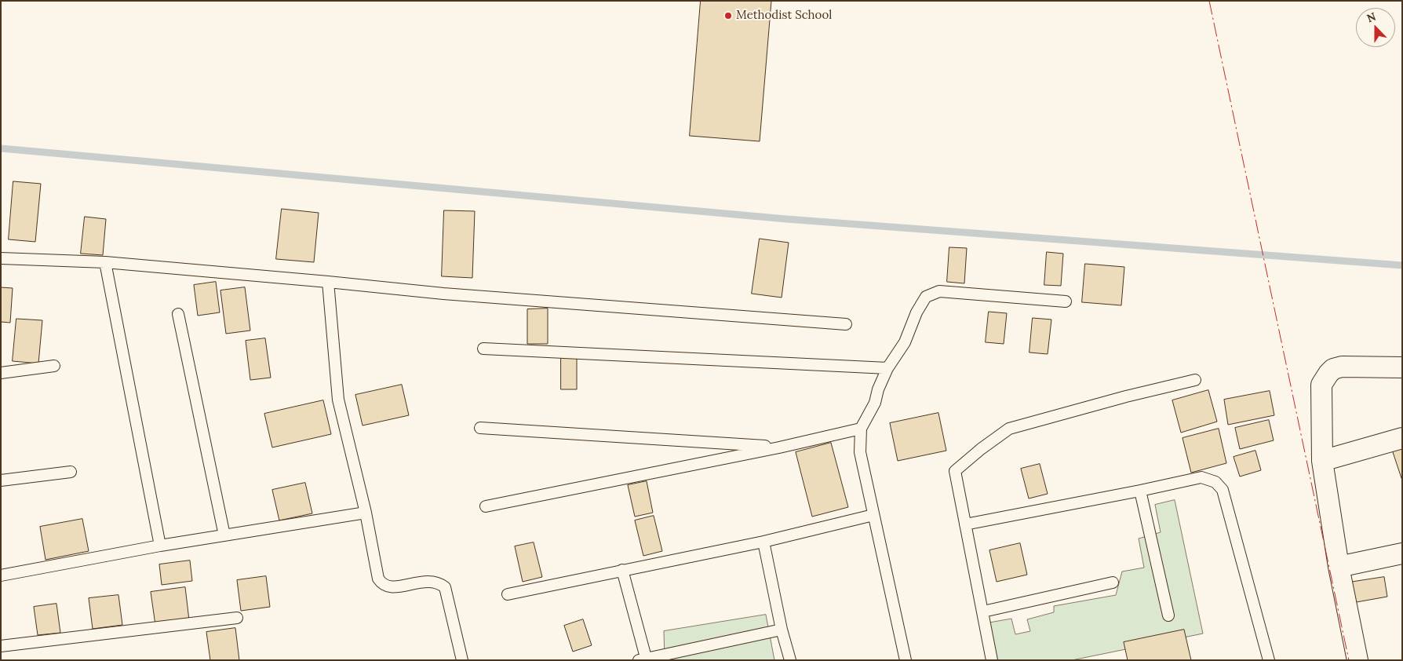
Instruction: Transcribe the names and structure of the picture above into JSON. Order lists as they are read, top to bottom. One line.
{"places":["Methodist School"],"north":"top"}
